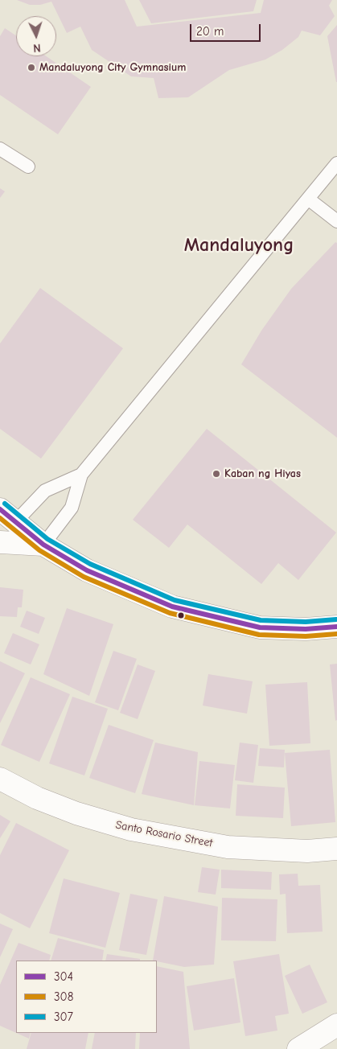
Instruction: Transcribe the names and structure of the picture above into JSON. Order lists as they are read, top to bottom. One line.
{"streets":{"street":["Santo Rosario Street"]},"districts":["Mandaluyong"],"places":["Mandaluyong City Gymnasium","Kaban ng Hiyas"],"lines":["transit line 307","transit line 304","transit line 308"],"legend":["304","308","307"],"scale_bar":"20 m","north":"bottom"}
